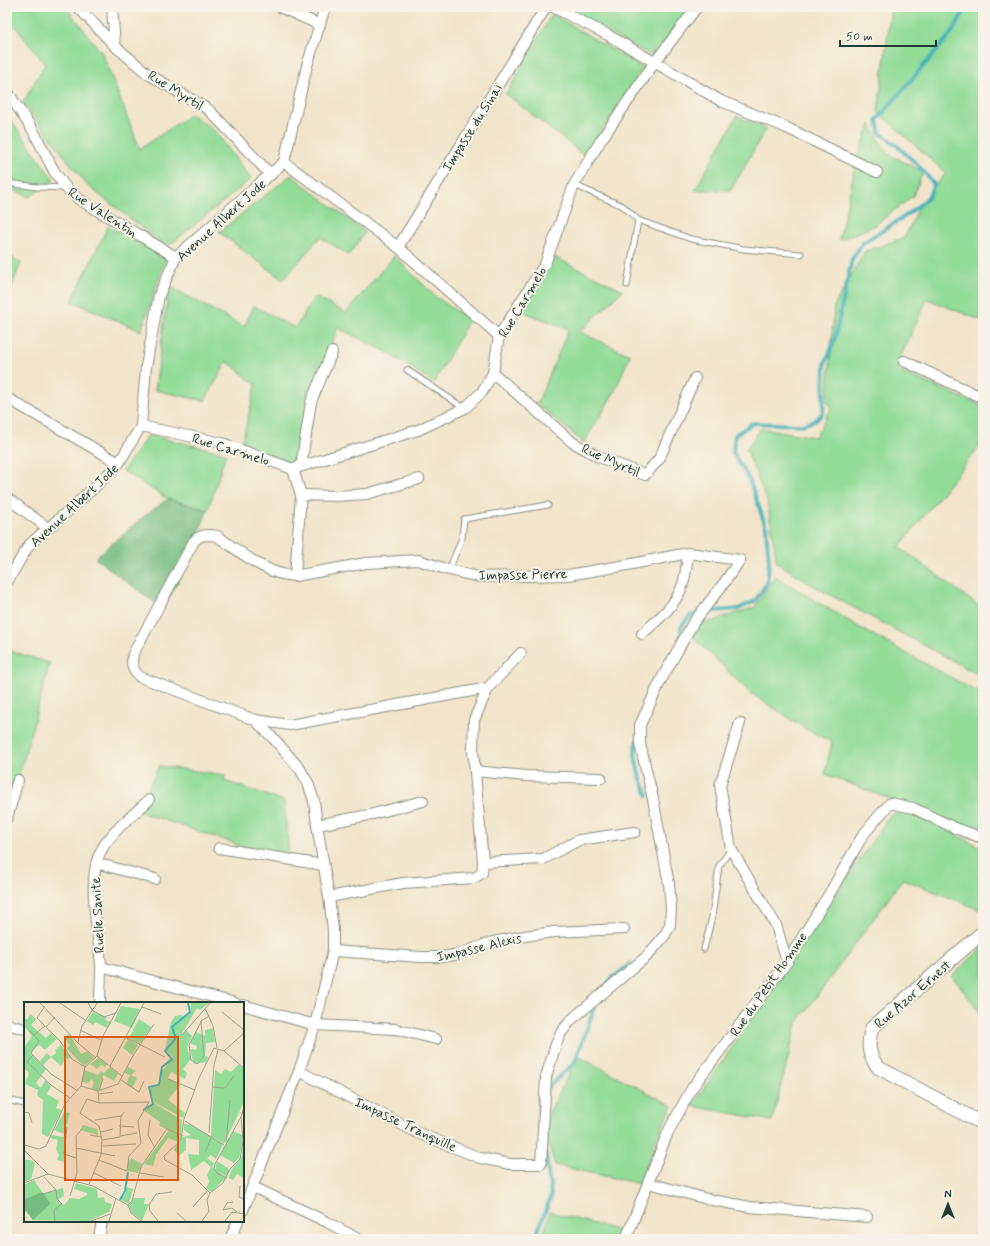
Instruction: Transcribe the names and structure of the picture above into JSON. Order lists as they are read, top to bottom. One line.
{"streets":{"street":["Rue Myrtil","Impasse du Sinaï","Rue Valentin","Avenue Albert Jode","Rue Carmelo","Impasse Pierre","Ruelle Sanite","Impasse Alexis","Rue du Petit Homme","Rue Azor Ernest","Impasse Tranquille"]},"crossings":[["Rue Myrtil","Avenue Albert Jode"],["Rue Myrtil","Rue Carmelo"],["Rue Valentin","Avenue Albert Jode"],["Avenue Albert Jode","Rue Carmelo"],["Impasse Pierre","Impasse Tranquille"]],"scale_bar":"50 m","north":"top"}
